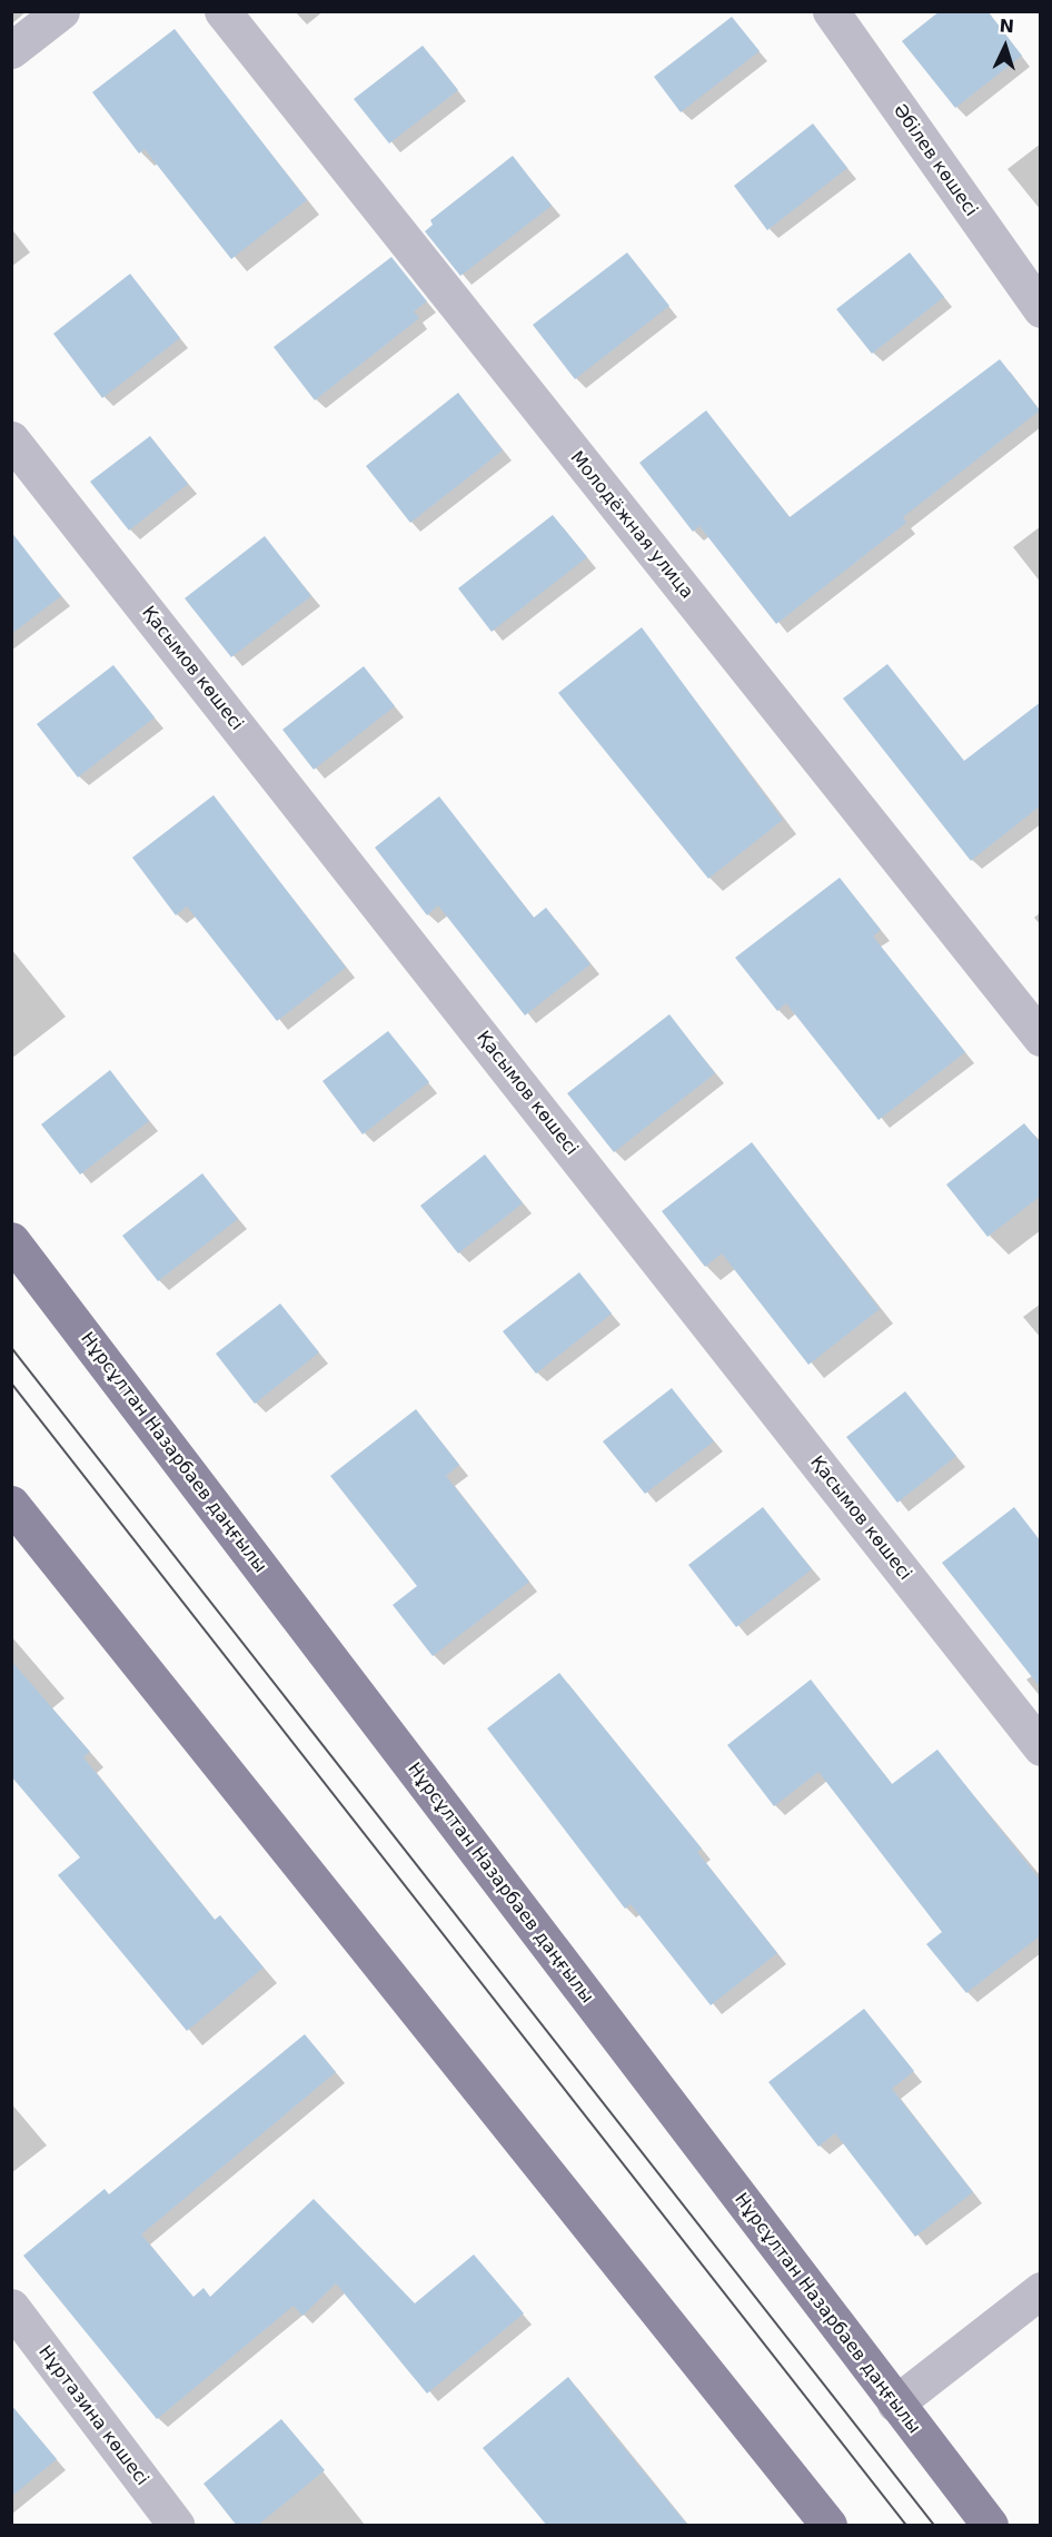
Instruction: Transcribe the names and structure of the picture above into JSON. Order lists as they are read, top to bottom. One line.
{"streets":{"main road":["Нұрсұлтан Назарбаев даңғылы"],"street":["Әбілев көшесі","Молодёжная улица","Қасымов көшесі","Нұртазина көшесі"]},"north":"top"}
